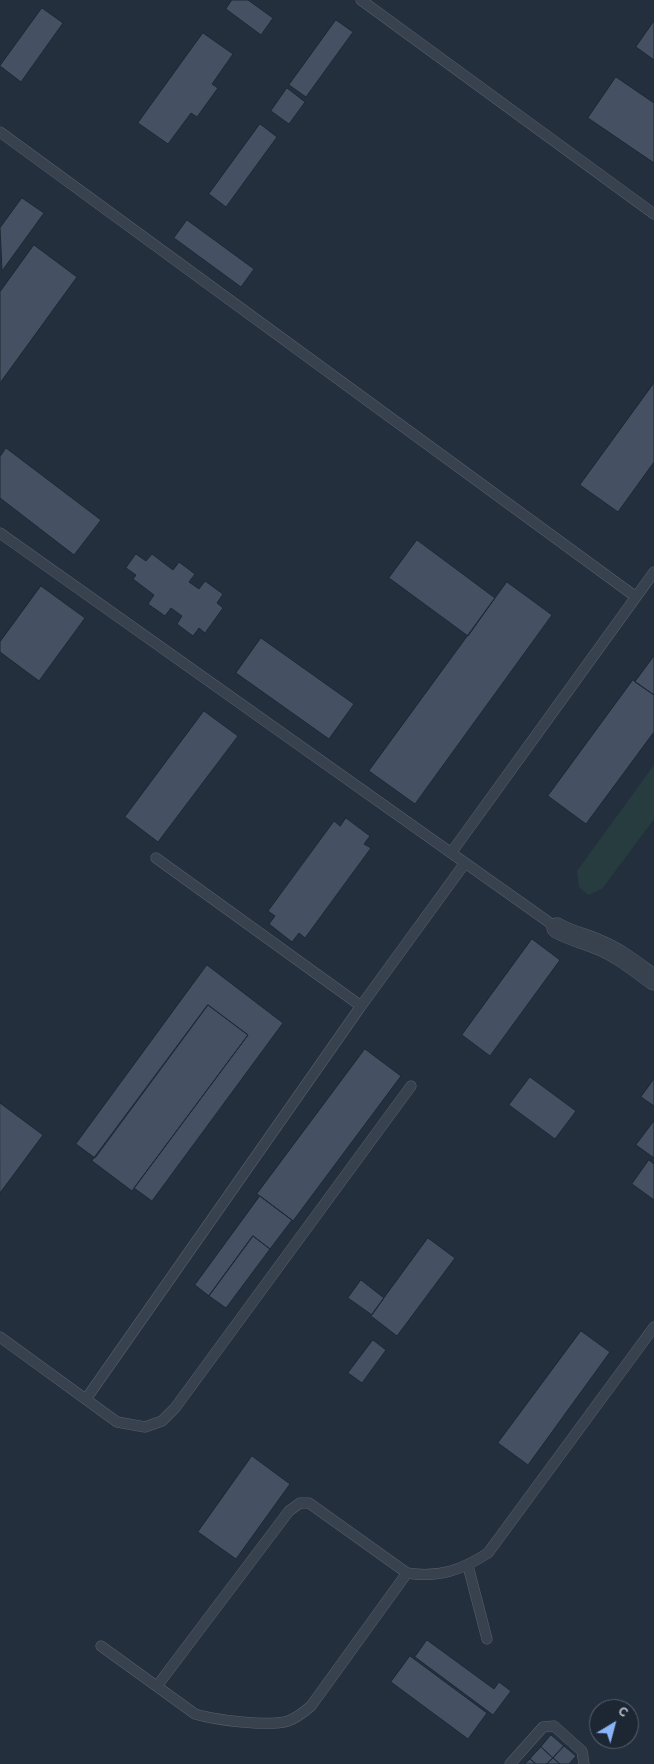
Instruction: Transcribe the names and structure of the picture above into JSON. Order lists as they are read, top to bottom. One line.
{"north":"top right"}
